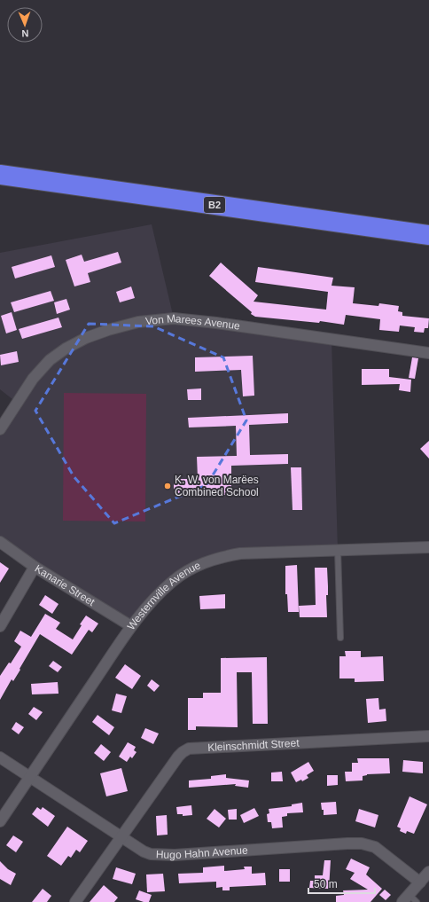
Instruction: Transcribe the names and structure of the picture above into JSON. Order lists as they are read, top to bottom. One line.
{"streets":{"highway":["B2"],"street":["Von Marees Avenue","Kanarie Street","Westernville Avenue","Kleinschmidt Street","Hugo Hahn Avenue"]},"crossings":[["Kanarie Street","Westernville Avenue"],["Westernville Avenue","Hugo Hahn Avenue"],["Kleinschmidt Street","Hugo Hahn Avenue"]],"places":["K. W. von Marëes Combined School"],"scale_bar":"50 m","north":"bottom"}
